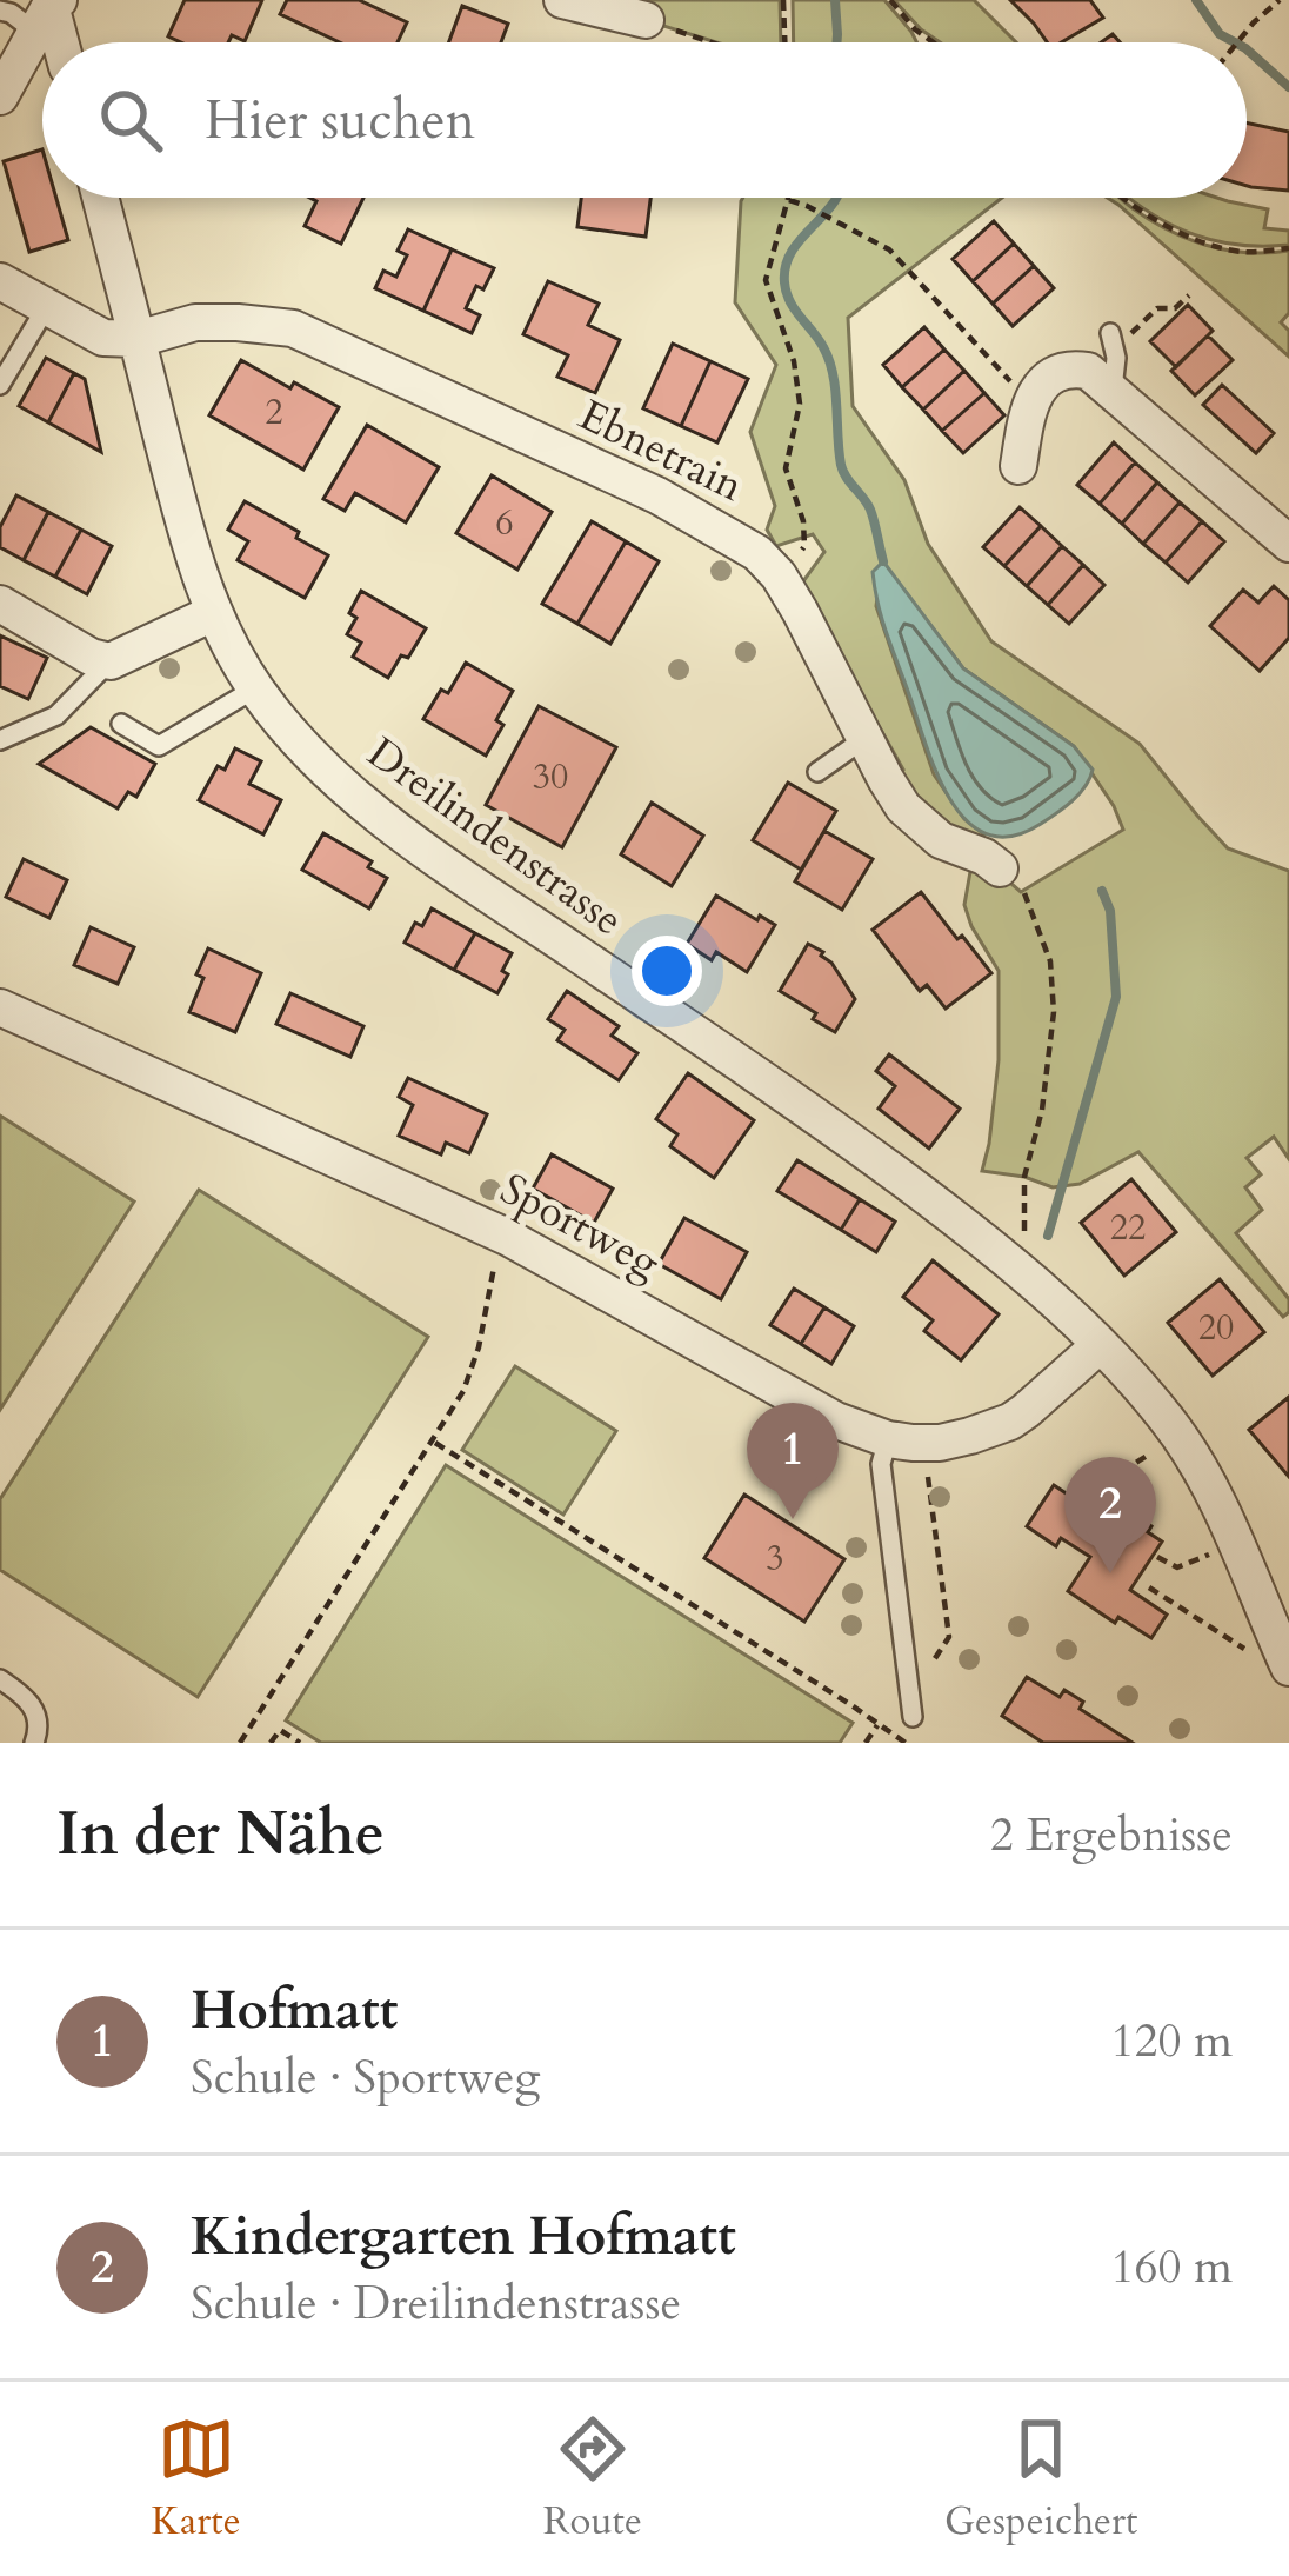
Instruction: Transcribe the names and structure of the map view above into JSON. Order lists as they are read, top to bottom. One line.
{"streets":{"street":["Ebnetrain","Dreilindenstrasse","Sportweg"]},"crossings":[["Ebnetrain","Dreilindenstrasse"],["Dreilindenstrasse","Sportweg"]],"house_numbers":["2","6","30","22","20","3"],"page":{"search":"Hier suchen","pins":["1","2"],"heading":["In der Nähe","2 Ergebnisse"],"list":[{"mark":"1","name":"Hofmatt","note":"Schule · Sportweg","value":"120 m"},{"mark":"2","name":"Kindergarten Hofmatt","note":"Schule · Dreilindenstrasse","value":"160 m"}],"nav":["Karte","Route","Gespeichert"]}}
